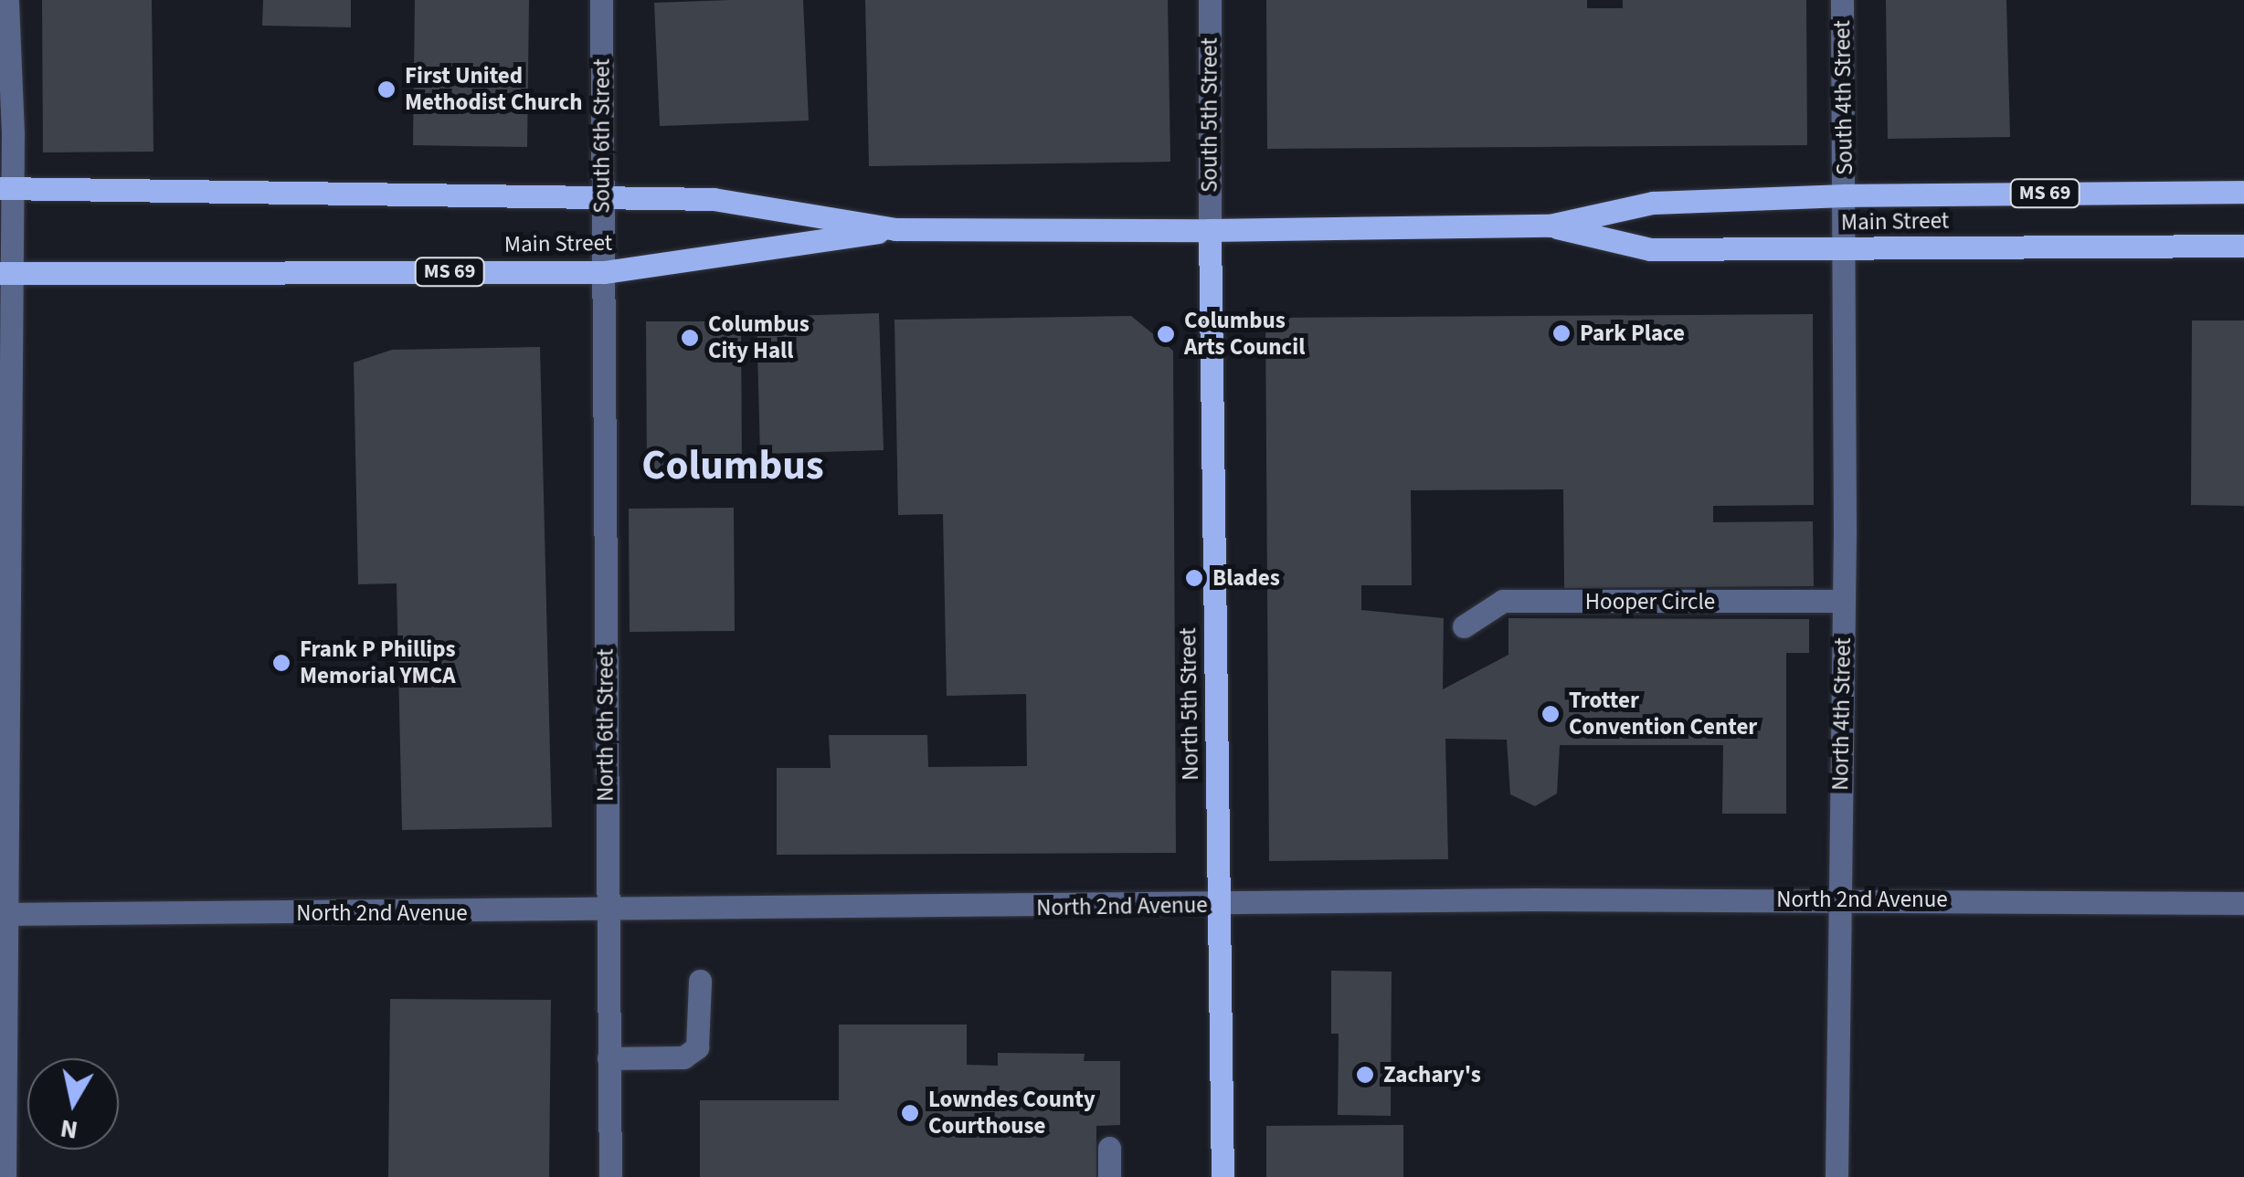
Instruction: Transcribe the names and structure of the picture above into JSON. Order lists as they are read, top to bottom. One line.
{"streets":{"main road":["MS 69","Main Street","North 5th Street"],"street":["South 4th Street","South 5th Street","South 6th Street","Hooper Circle","North 4th Street","North 6th Street","North 2nd Avenue"]},"crossings":[["South 4th Street","Main Street"],["South 4th Street","North 4th Street"],["South 5th Street","Main Street"],["South 5th Street","North 5th Street"],["South 6th Street","Main Street"],["South 6th Street","North 6th Street"],["Main Street","North 5th Street"],["Main Street","North 4th Street"],["Main Street","North 6th Street"],["Hooper Circle","North 4th Street"],["North 5th Street","North 2nd Avenue"],["North 4th Street","North 2nd Avenue"],["North 6th Street","North 2nd Avenue"]],"districts":["Columbus"],"places":["First United Methodist Church","Park Place","Columbus Arts Council","Columbus City Hall","Blades","Frank P Phillips Memorial YMCA","Trotter Convention Center","Zachary's","Lowndes County Courthouse"],"north":"bottom"}
